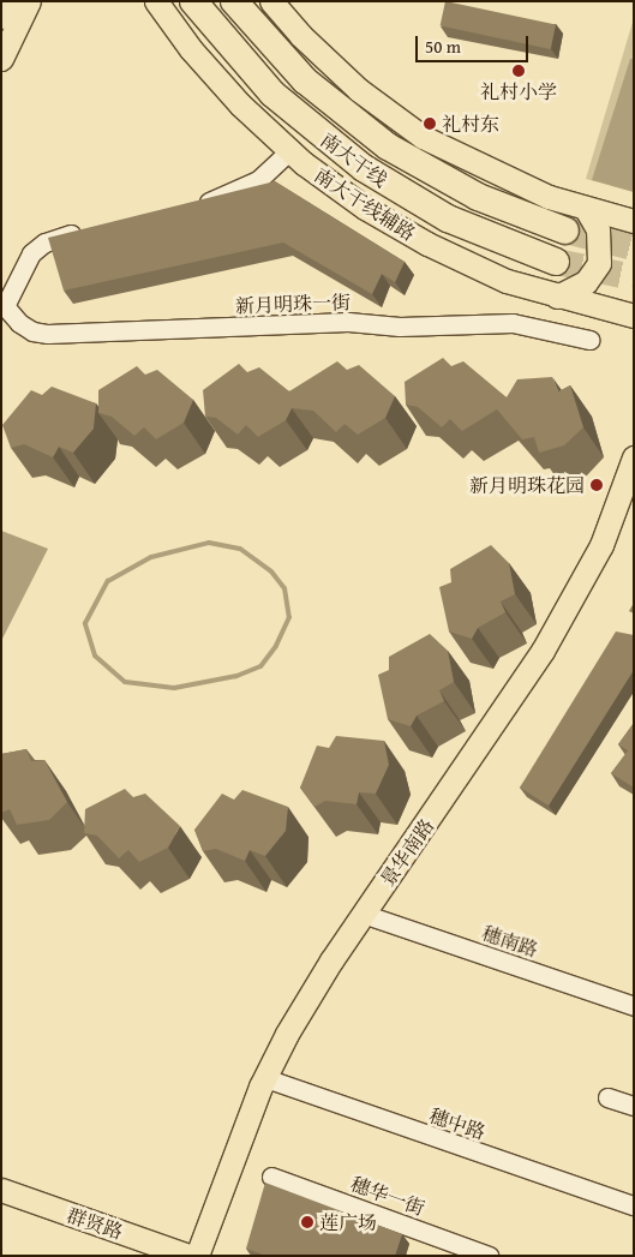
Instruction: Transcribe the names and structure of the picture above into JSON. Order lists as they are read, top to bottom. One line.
{"streets":{"highway":["南大干线"],"main road":["南大干线辅路","景华南路","群贤路"],"street":["新月明珠一街","穗南路","穗中路","穗华一街"]},"places":["礼村小学","礼村东","新月明珠花园","莲广场"],"scale_bar":"50 m"}
